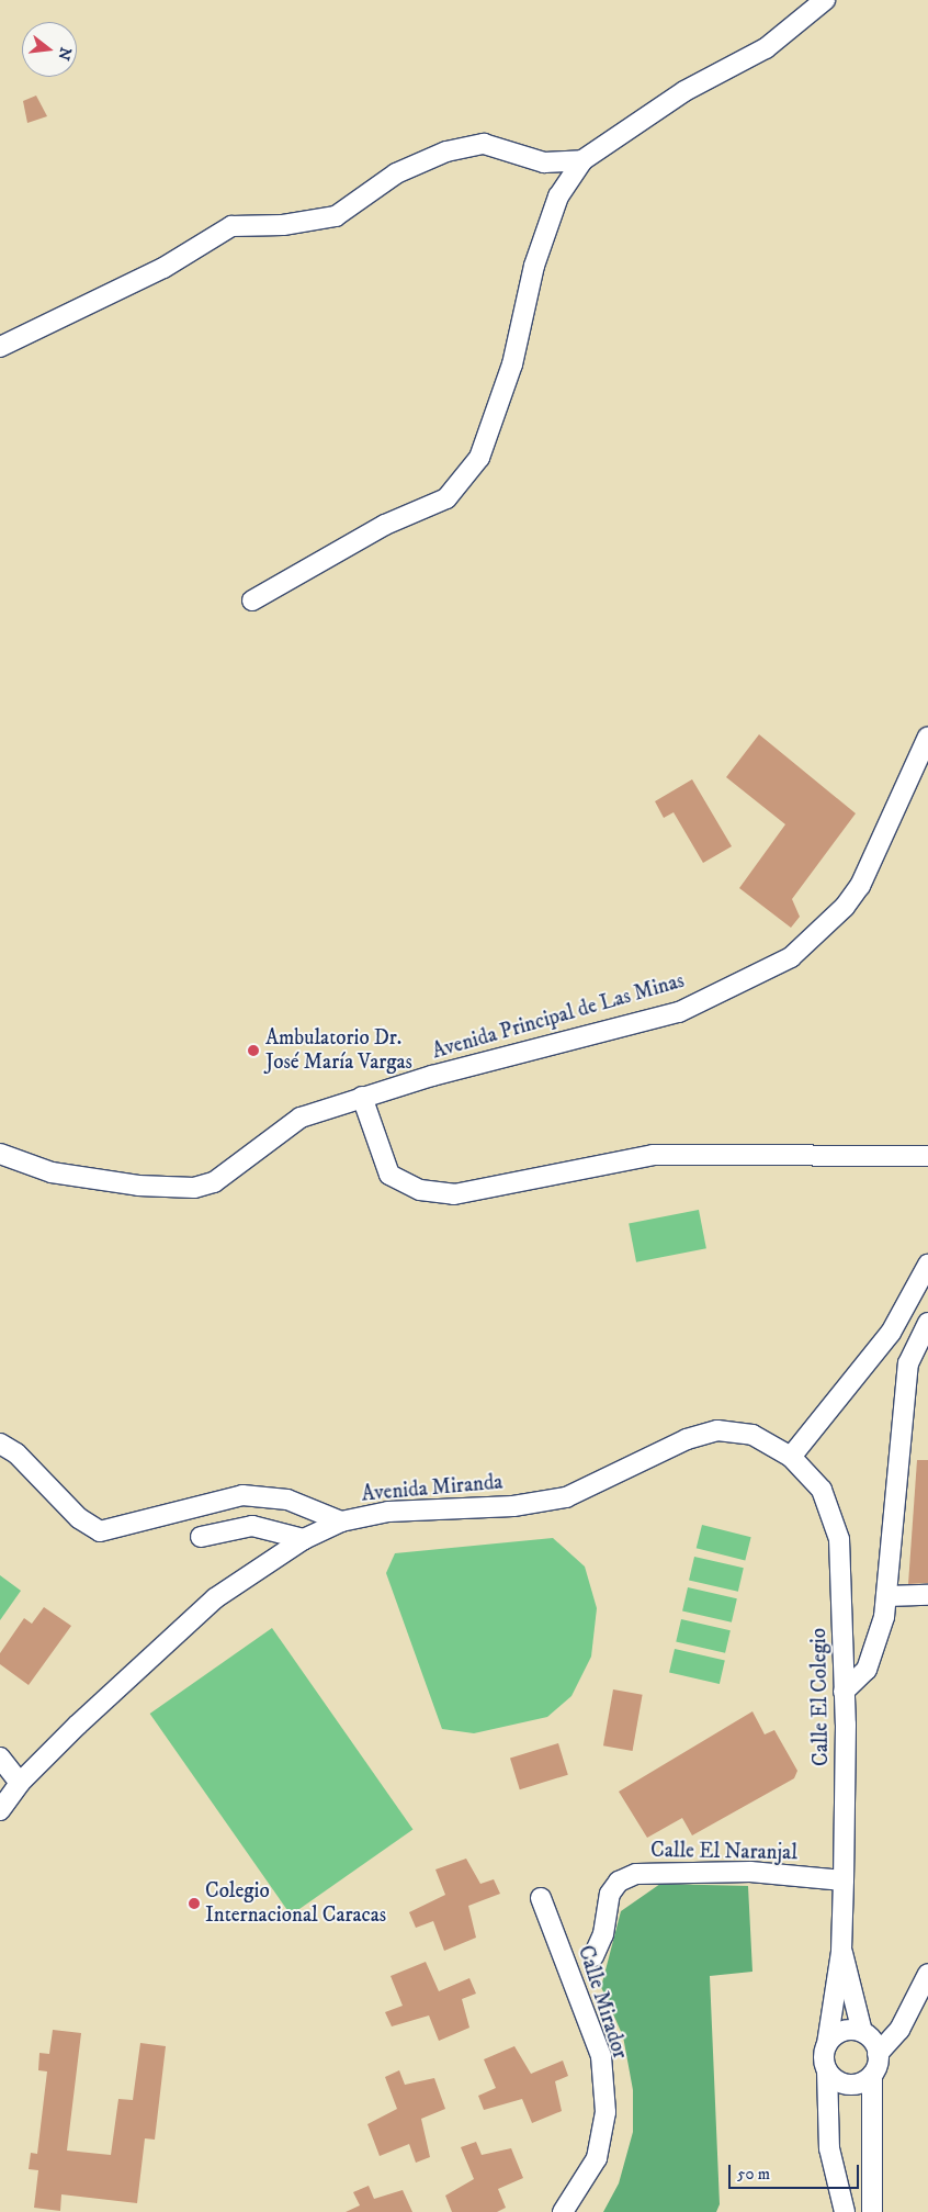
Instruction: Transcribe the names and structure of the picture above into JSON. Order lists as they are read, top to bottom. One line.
{"streets":{"street":["Avenida Principal de Las Minas","Avenida Miranda","Calle El Colegio","Calle El Naranjal","Calle Mirador"]},"crossings":[["Avenida Miranda","Calle El Colegio"],["Calle El Colegio","Calle El Naranjal"]],"places":["Ambulatorio Dr. José María Vargas","Colegio Internacional Caracas"],"scale_bar":"50 m","north":"right"}
